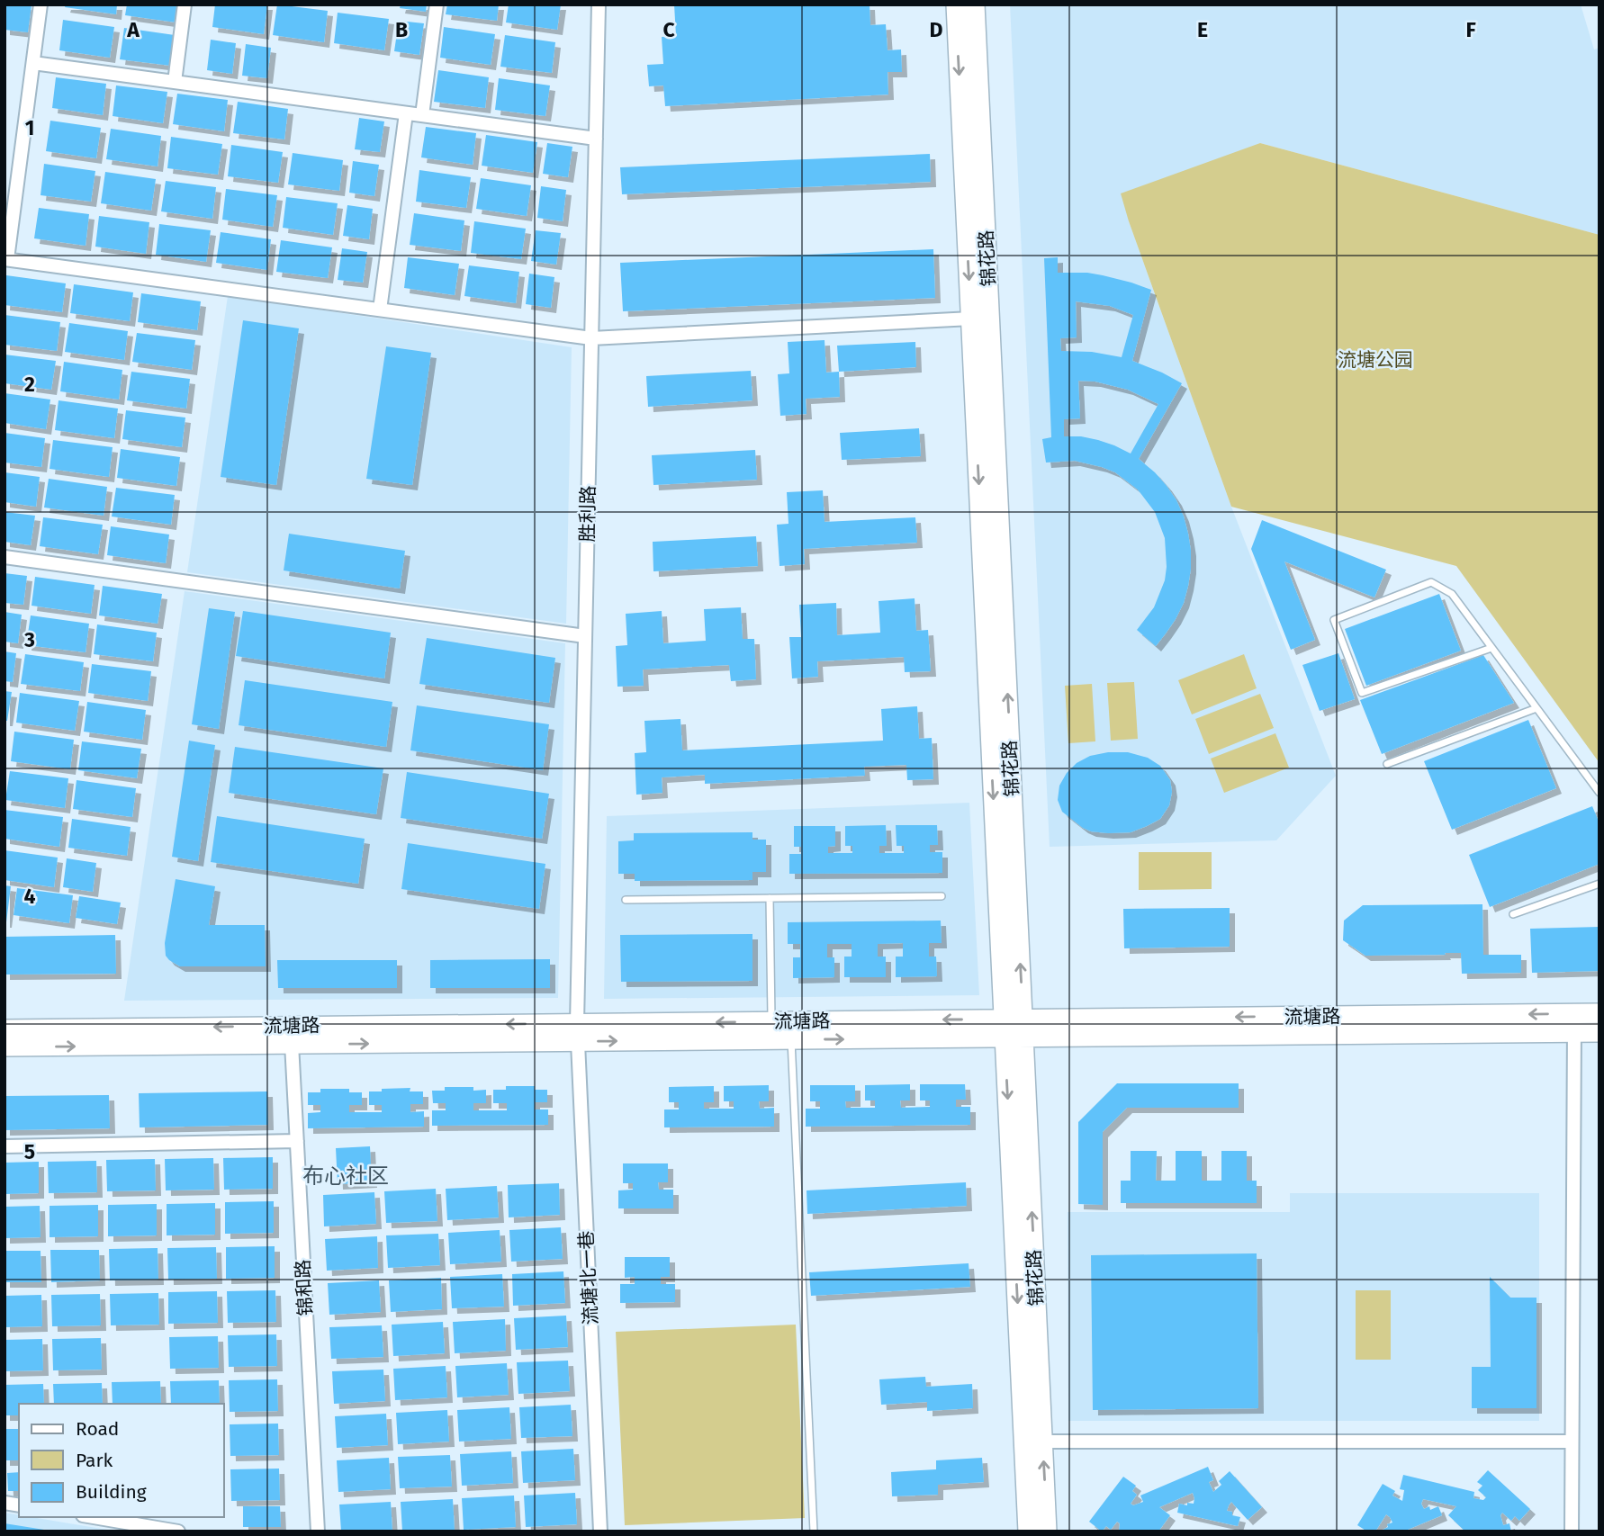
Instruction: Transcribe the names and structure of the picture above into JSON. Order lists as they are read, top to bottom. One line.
{"streets":{"street":["锦花路","胜利路","流塘路","流塘北一巷","锦和路"]},"crossings":[["锦花路","流塘路"],["胜利路","流塘路"],["胜利路","流塘北一巷"],["流塘路","流塘北一巷"],["流塘路","锦和路"]],"districts":["布心社区"],"parks":["流塘公园"],"legend":["Road","Park","Building"],"grid":{"columns":["A","B","C","D","E","F"],"rows":["1","2","3","4","5"]}}
